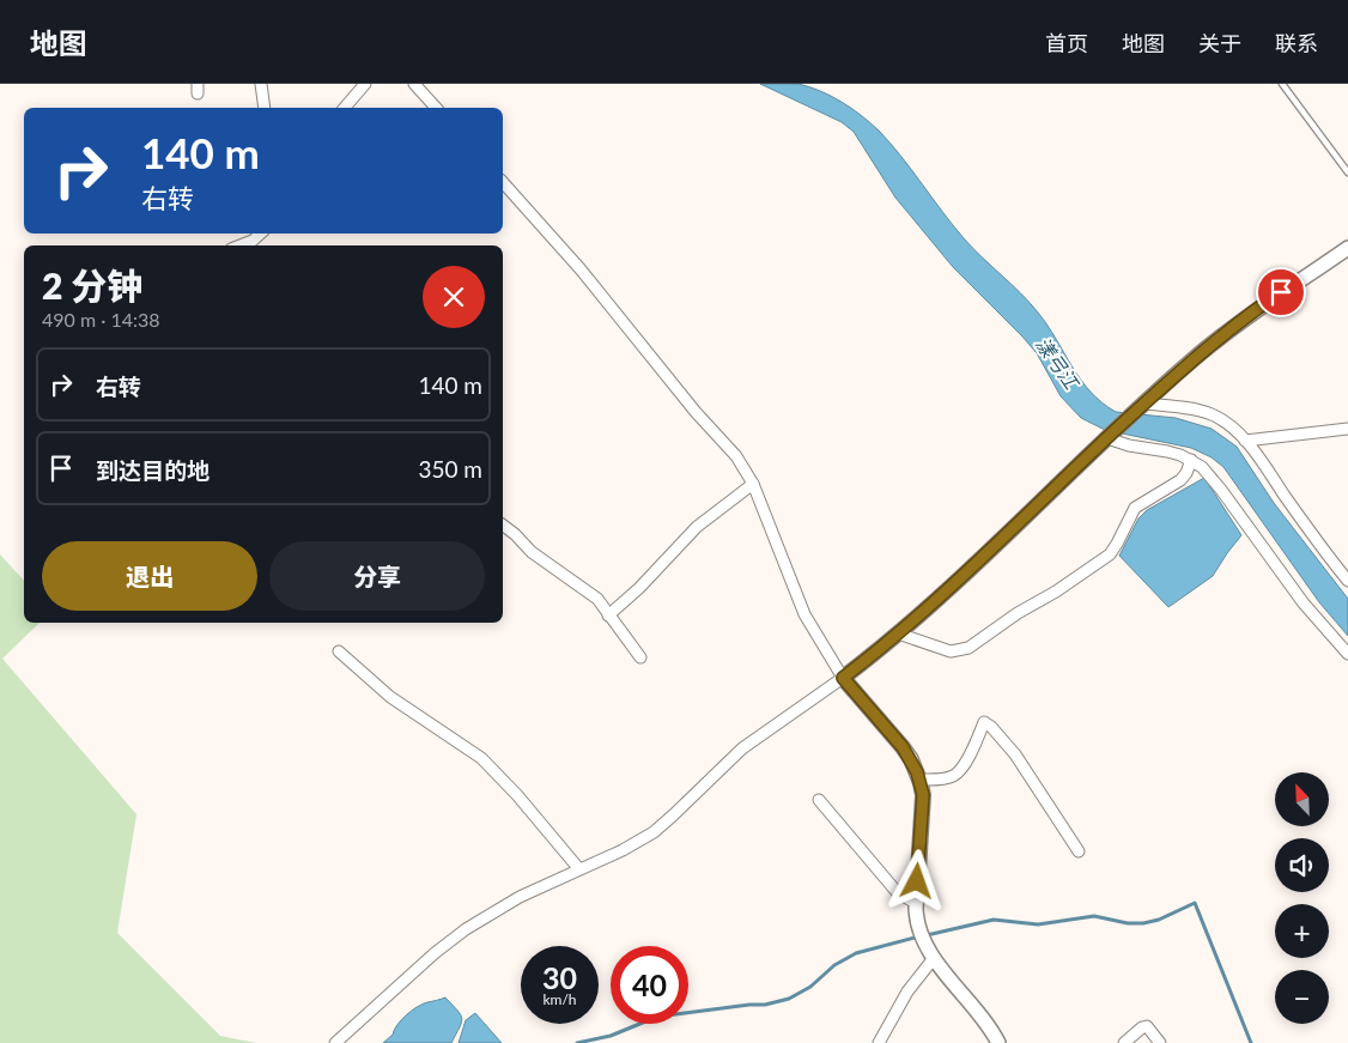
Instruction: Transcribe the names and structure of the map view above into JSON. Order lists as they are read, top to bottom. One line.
{"water":["漾弓江"],"north":"top left","page":{"header":"地图","nav":["首页","地图","关于","联系"],"turn":["140 m","右转"],"heading":["2 分钟","490 m · 14:38"],"list":[{"name":"右转","value":"140 m"},{"name":"到达目的地","value":"350 m"}],"buttons":["退出","分享"],"map_buttons":["+","−"],"speed":"30 km/h","limit":"40"}}
